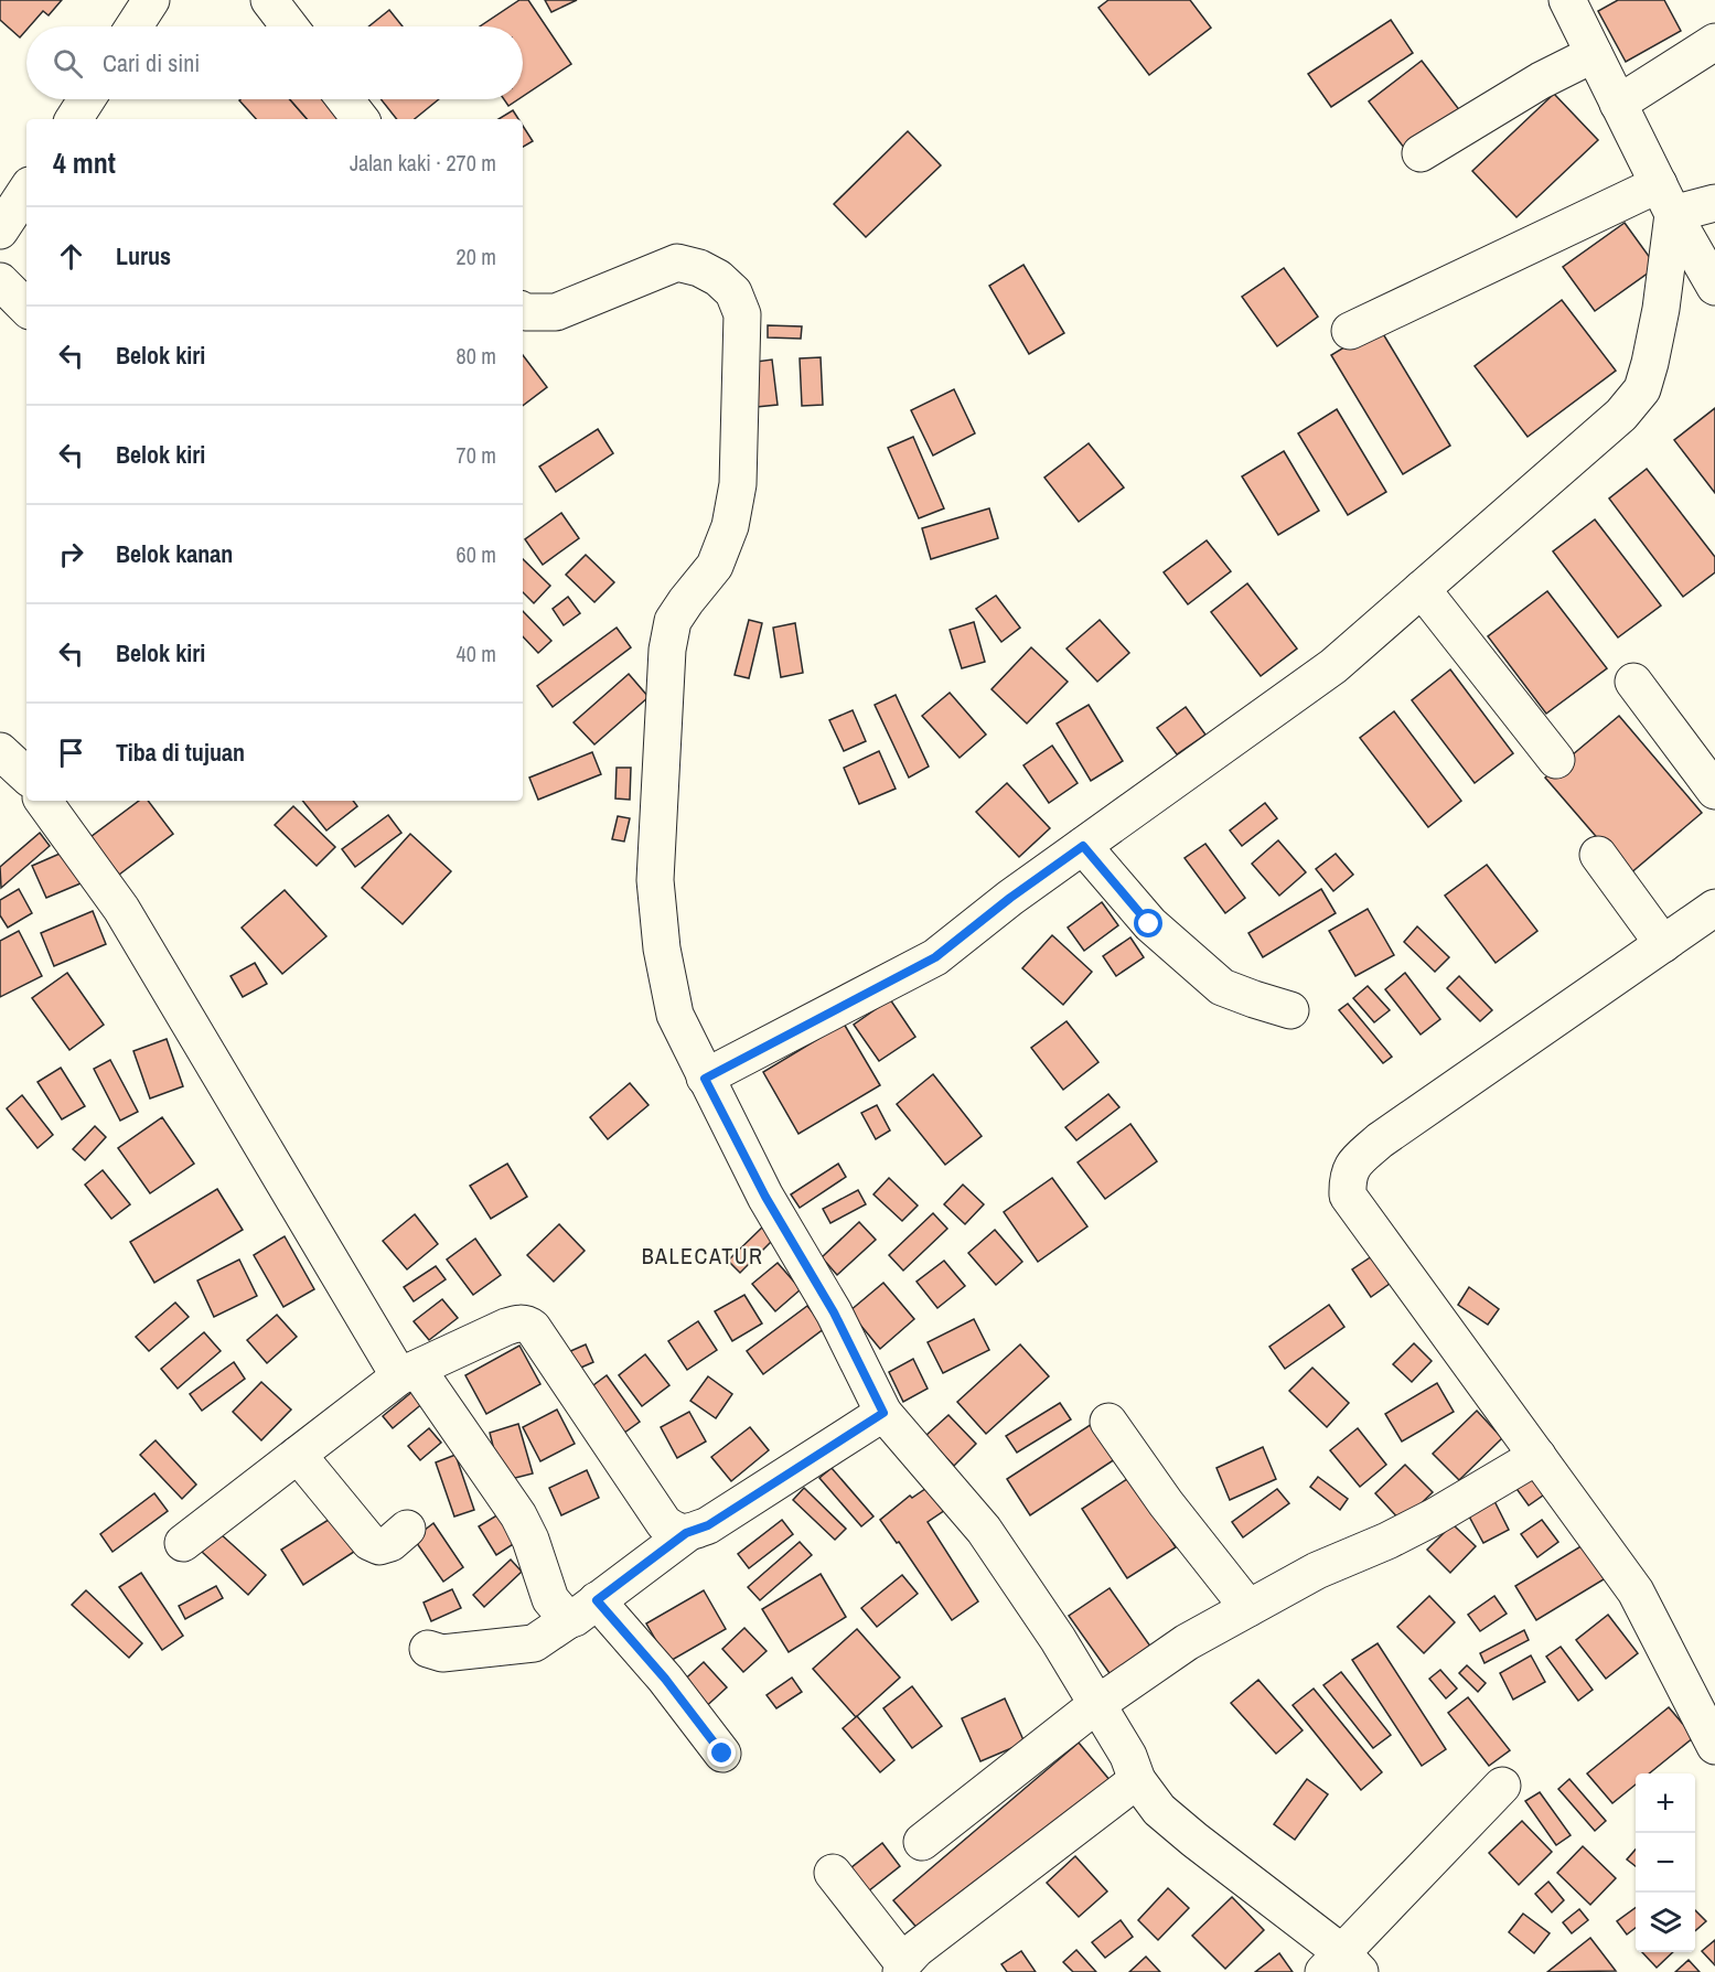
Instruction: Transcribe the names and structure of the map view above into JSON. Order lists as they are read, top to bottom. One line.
{"districts":["BALECATUR"],"page":{"search":"Cari di sini","heading":["4 mnt","Jalan kaki · 270 m"],"list":[["Lurus","20 m"],["Belok kiri","80 m"],["Belok kiri","70 m"],["Belok kanan","60 m"],["Belok kiri","40 m"],"Tiba di tujuan"],"map_buttons":["+","−"]}}
